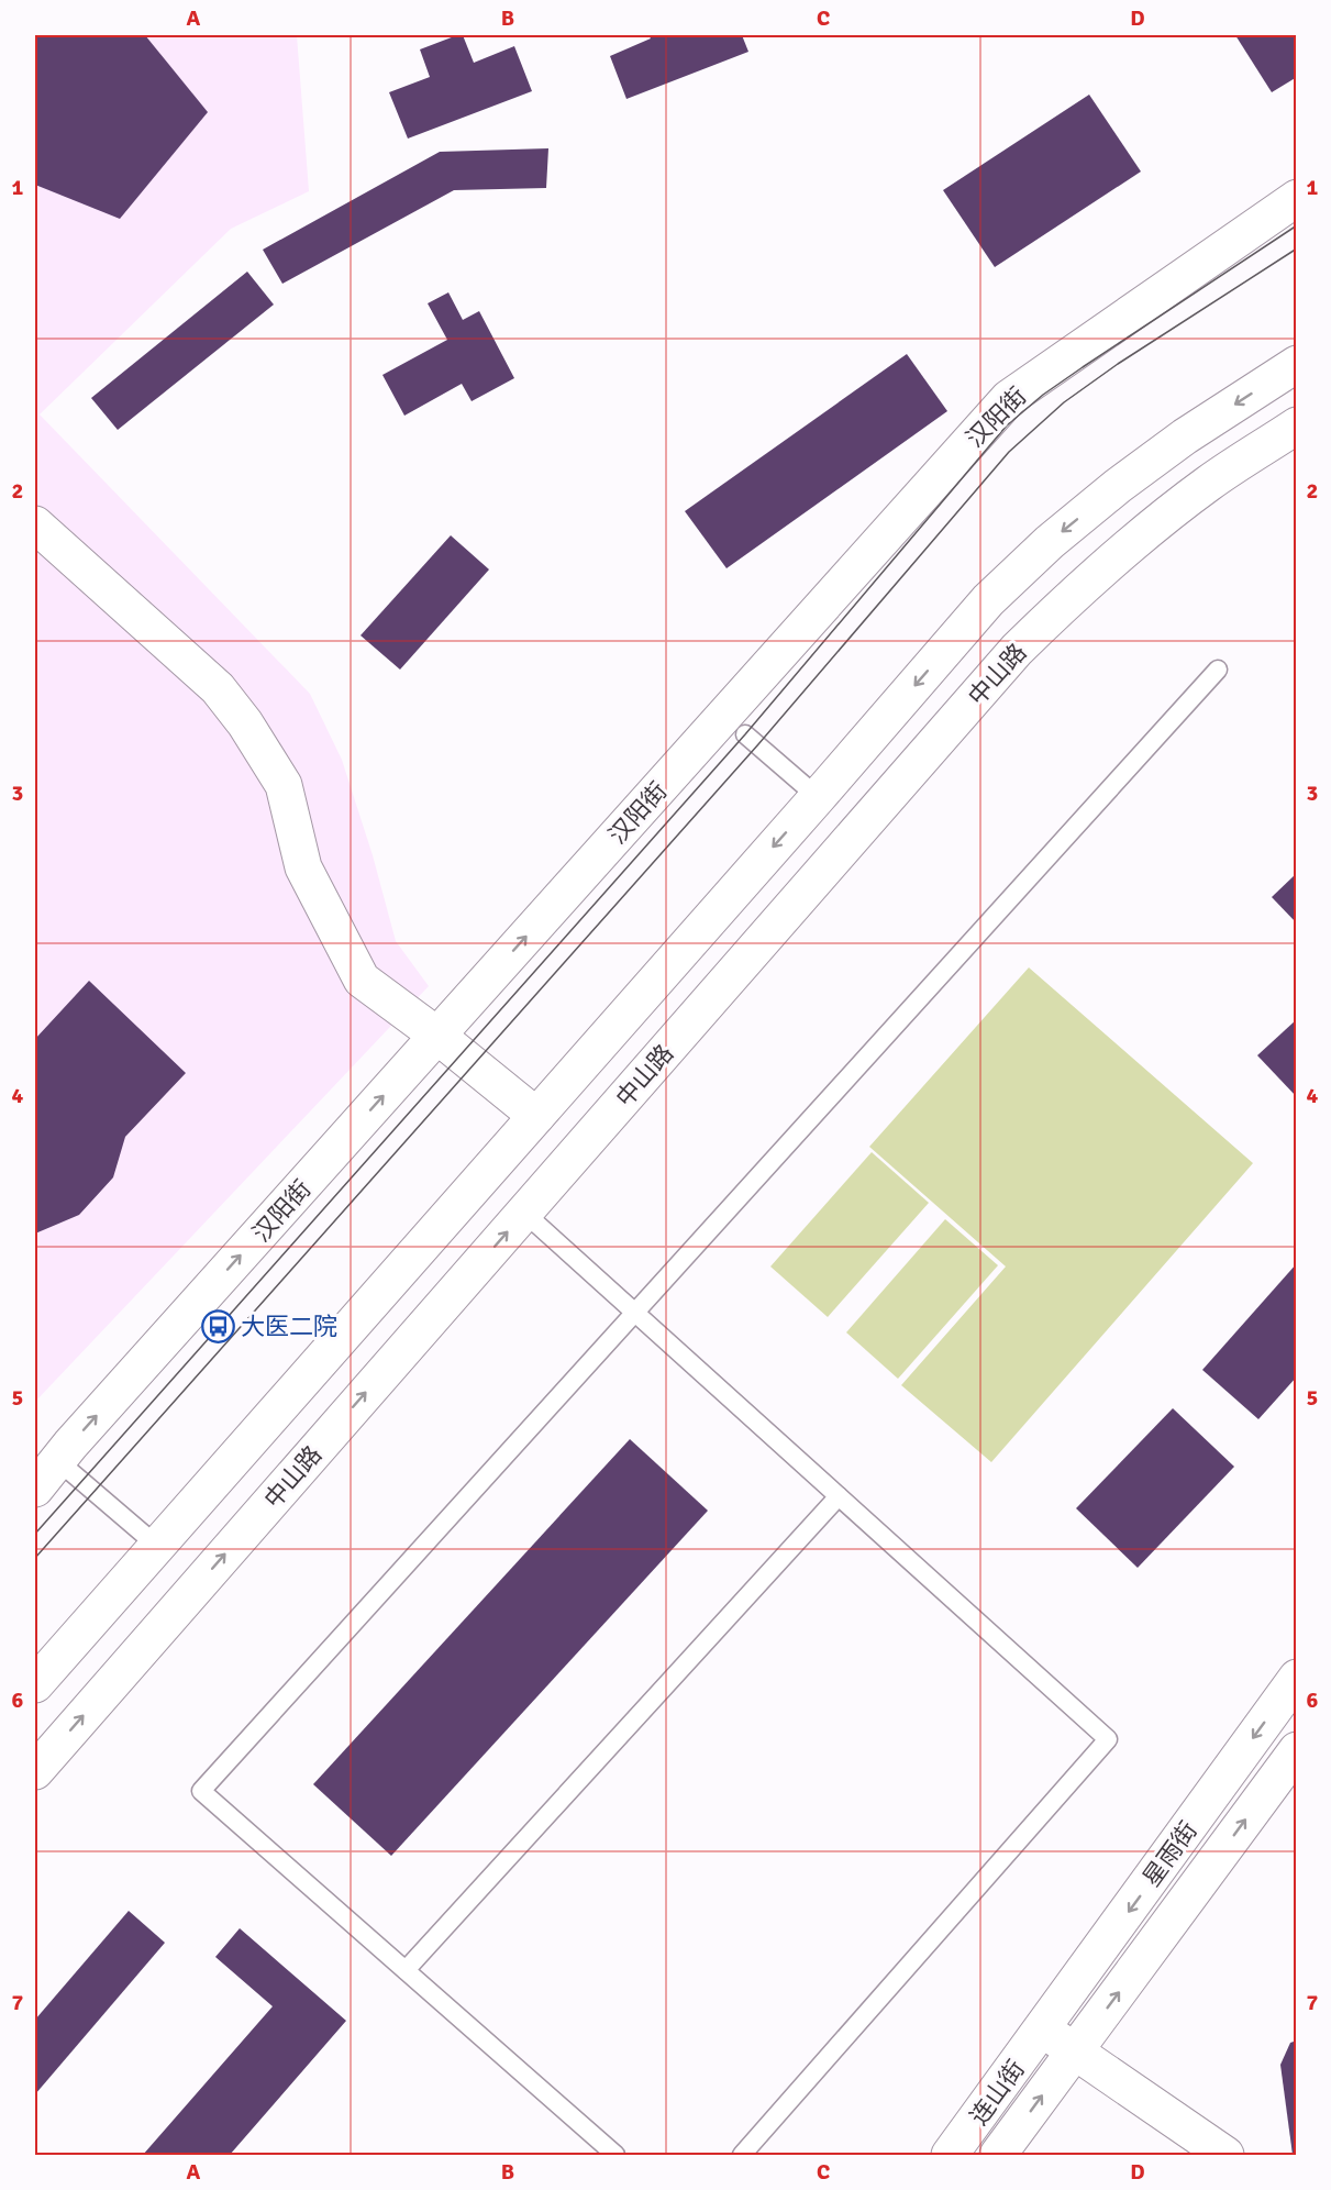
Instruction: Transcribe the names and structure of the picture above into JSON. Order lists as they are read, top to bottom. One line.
{"streets":{"main road":["汉阳街","中山路","星雨街","连山街"]},"crossings":[["星雨街","连山街"]],"places":{"bus stop":["大医二院"]},"grid":{"columns":["A","B","C","D"],"rows":["1","2","3","4","5","6","7"]}}
